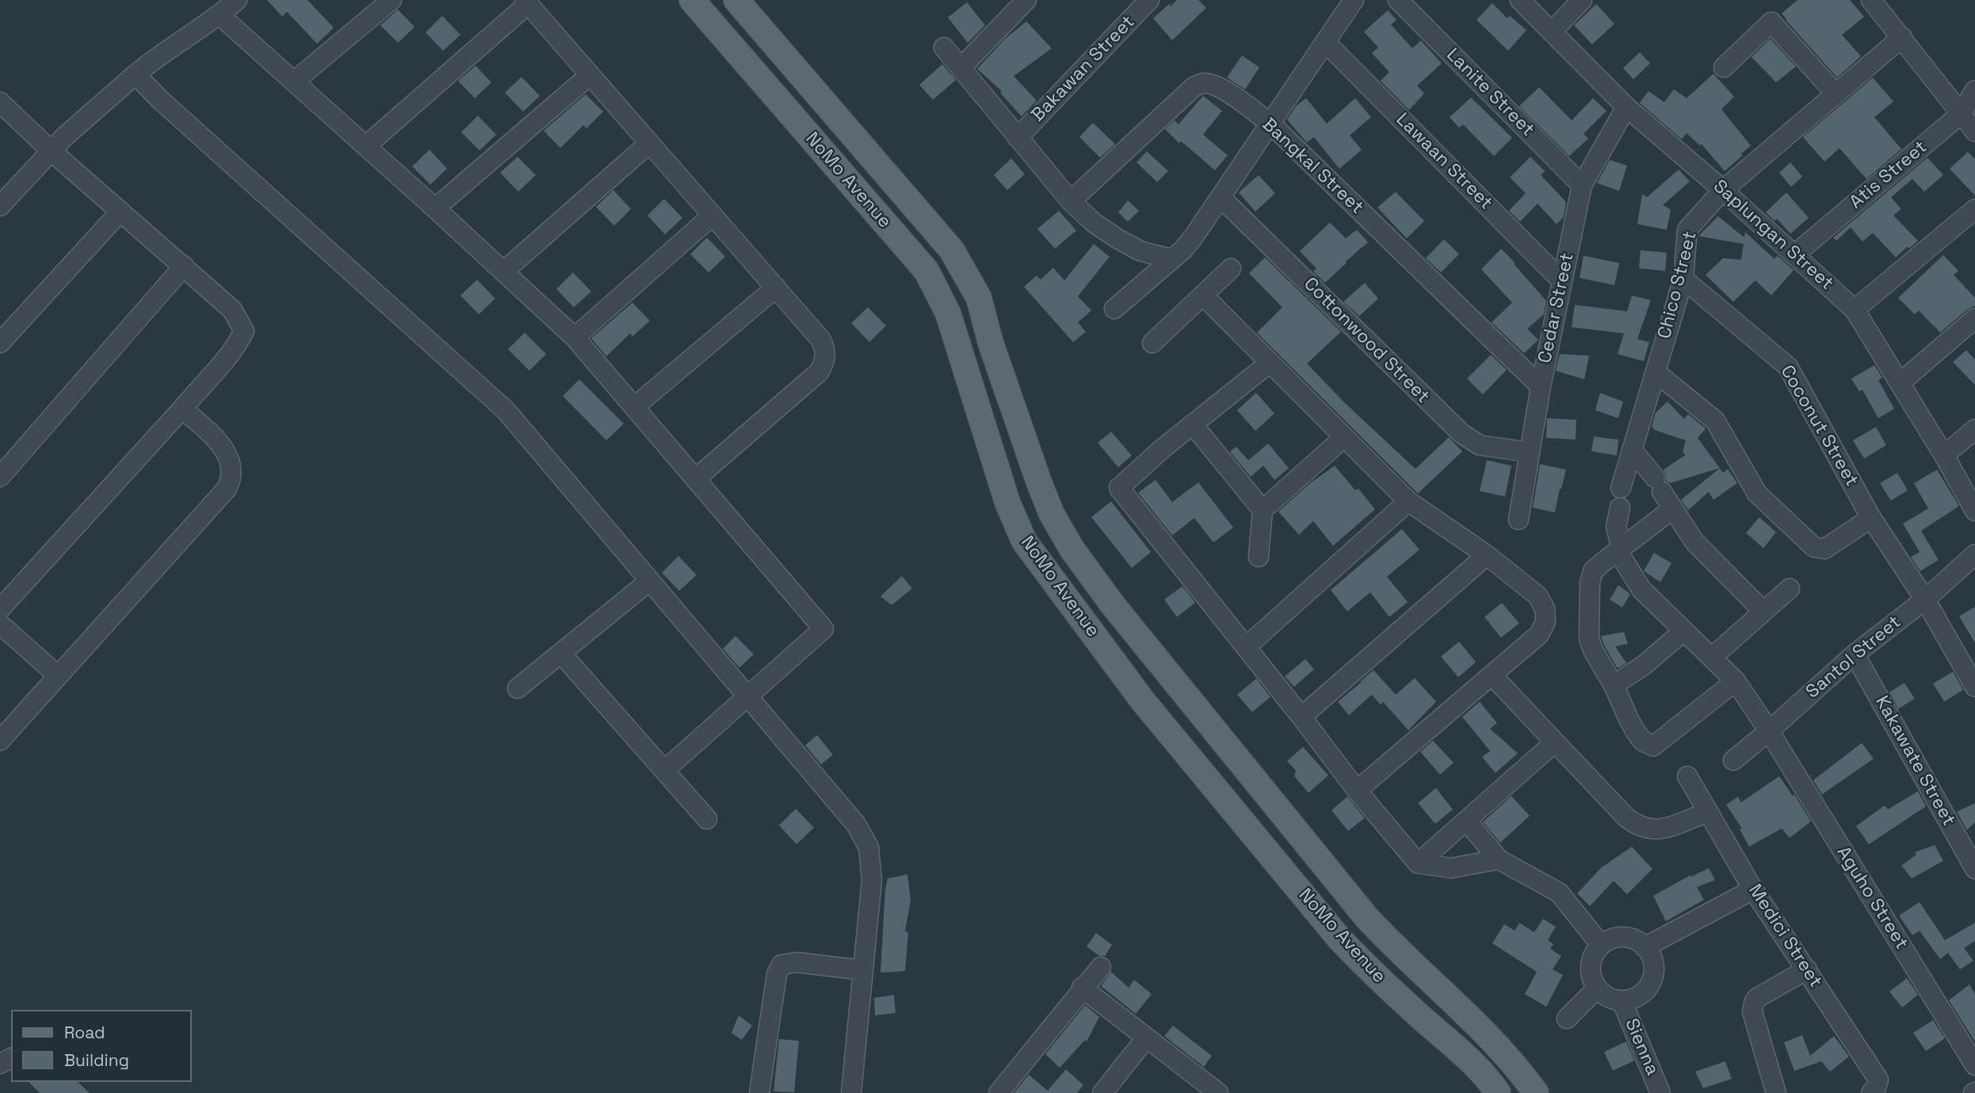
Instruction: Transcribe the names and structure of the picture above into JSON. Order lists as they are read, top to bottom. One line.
{"streets":{"main road":["NoMo Avenue"],"street":["Bakawan Street","Lanite Street","Lawaan Street","Bangkal Street","Atis Street","Saplungan Street","Chico Street","Cedar Street","Cottonwood Street","Coconut Street","Santol Street","Kakawate Street","Aguho Street","Medici Street","Sienna"]},"crossings":[["Lanite Street","Cedar Street"],["Lawaan Street","Cedar Street"],["Bangkal Street","Cedar Street"],["Atis Street","Saplungan Street"],["Saplungan Street","Chico Street"],["Saplungan Street","Cedar Street"],["Chico Street","Coconut Street"],["Chico Street","Aguho Street"],["Cedar Street","Cottonwood Street"],["Coconut Street","Santol Street"],["Santol Street","Kakawate Street"],["Santol Street","Aguho Street"]],"legend":["Road","Building"]}
